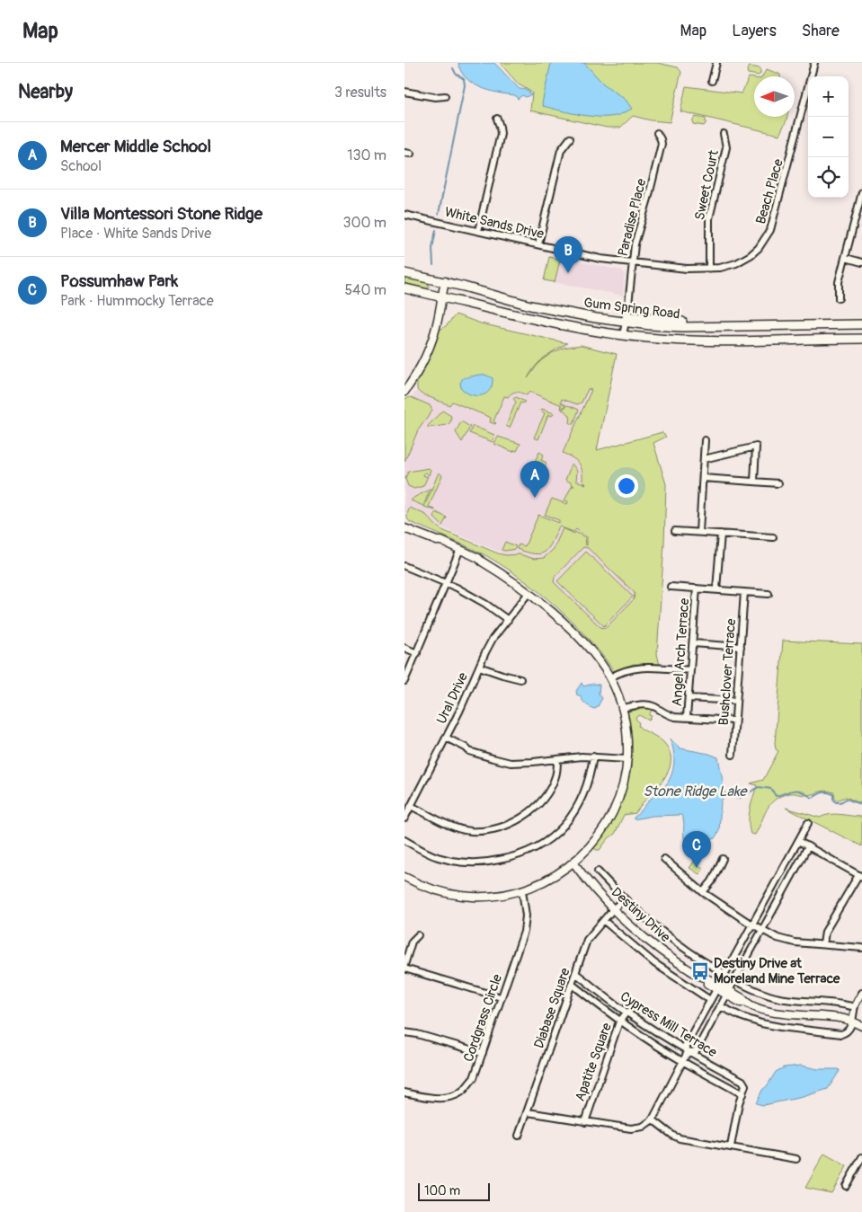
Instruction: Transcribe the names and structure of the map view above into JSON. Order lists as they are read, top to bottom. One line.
{"streets":{"main road":["Gum Spring Road"],"street":["Sweet Court","Beach Place","Paradise Place","White Sands Drive","Angel Arch Terrace","Bushclover Terrace","Ural Drive","Destiny Drive","Diabase Square","Cordgrass Circle","Cypress Mill Terrace","Apatite Square"]},"crossings":[["Sweet Court","Beach Place"],["Beach Place","Paradise Place"],["Beach Place","White Sands Drive"],["Paradise Place","White Sands Drive"],["Paradise Place","Gum Spring Road"],["Destiny Drive","Diabase Square"],["Diabase Square","Cypress Mill Terrace"],["Cypress Mill Terrace","Apatite Square"]],"water":["Stone Ridge Lake"],"places":{"bus stop":["Destiny Drive at Moreland Mine Terrace"]},"scale_bar":"100 m","north":"left","page":{"header":"Map","nav":["Map","Layers","Share"],"heading":["Nearby","3 results"],"map_buttons":["+","−"],"list":[{"mark":"A","name":"Mercer Middle School","note":"School","value":"130 m"},{"mark":"B","name":"Villa Montessori Stone Ridge","note":"Place · White Sands Drive","value":"300 m"},{"mark":"C","name":"Possumhaw Park","note":"Park · Hummocky Terrace","value":"540 m"}],"pins":["B","A","C"],"scale":"100 m"}}
